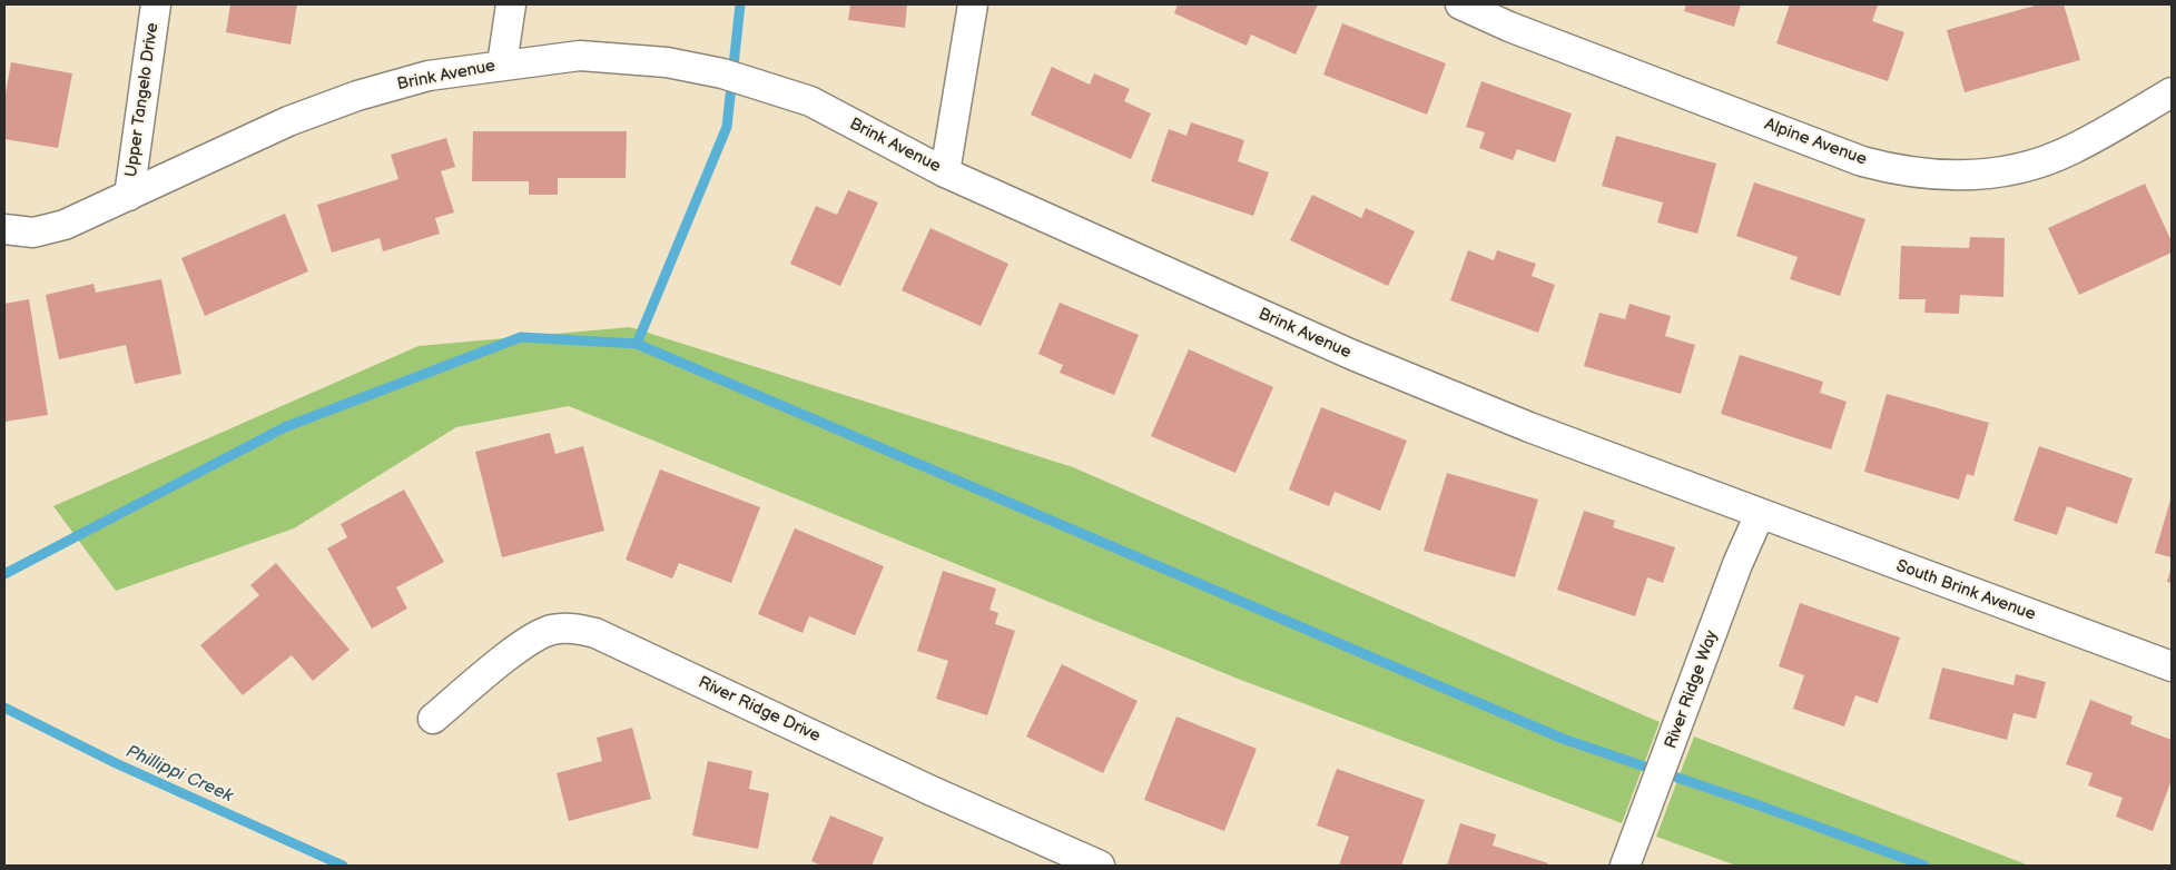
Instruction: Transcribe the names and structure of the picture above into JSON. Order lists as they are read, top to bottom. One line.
{"streets":{"street":["Brink Avenue","Upper Tangelo Drive","Alpine Avenue","South Brink Avenue","River Ridge Way","River Ridge Drive"]},"crossings":[["Brink Avenue","Upper Tangelo Drive"],["Brink Avenue","South Brink Avenue"],["Brink Avenue","River Ridge Way"],["South Brink Avenue","River Ridge Way"]],"water":["Phillippi Creek"]}
